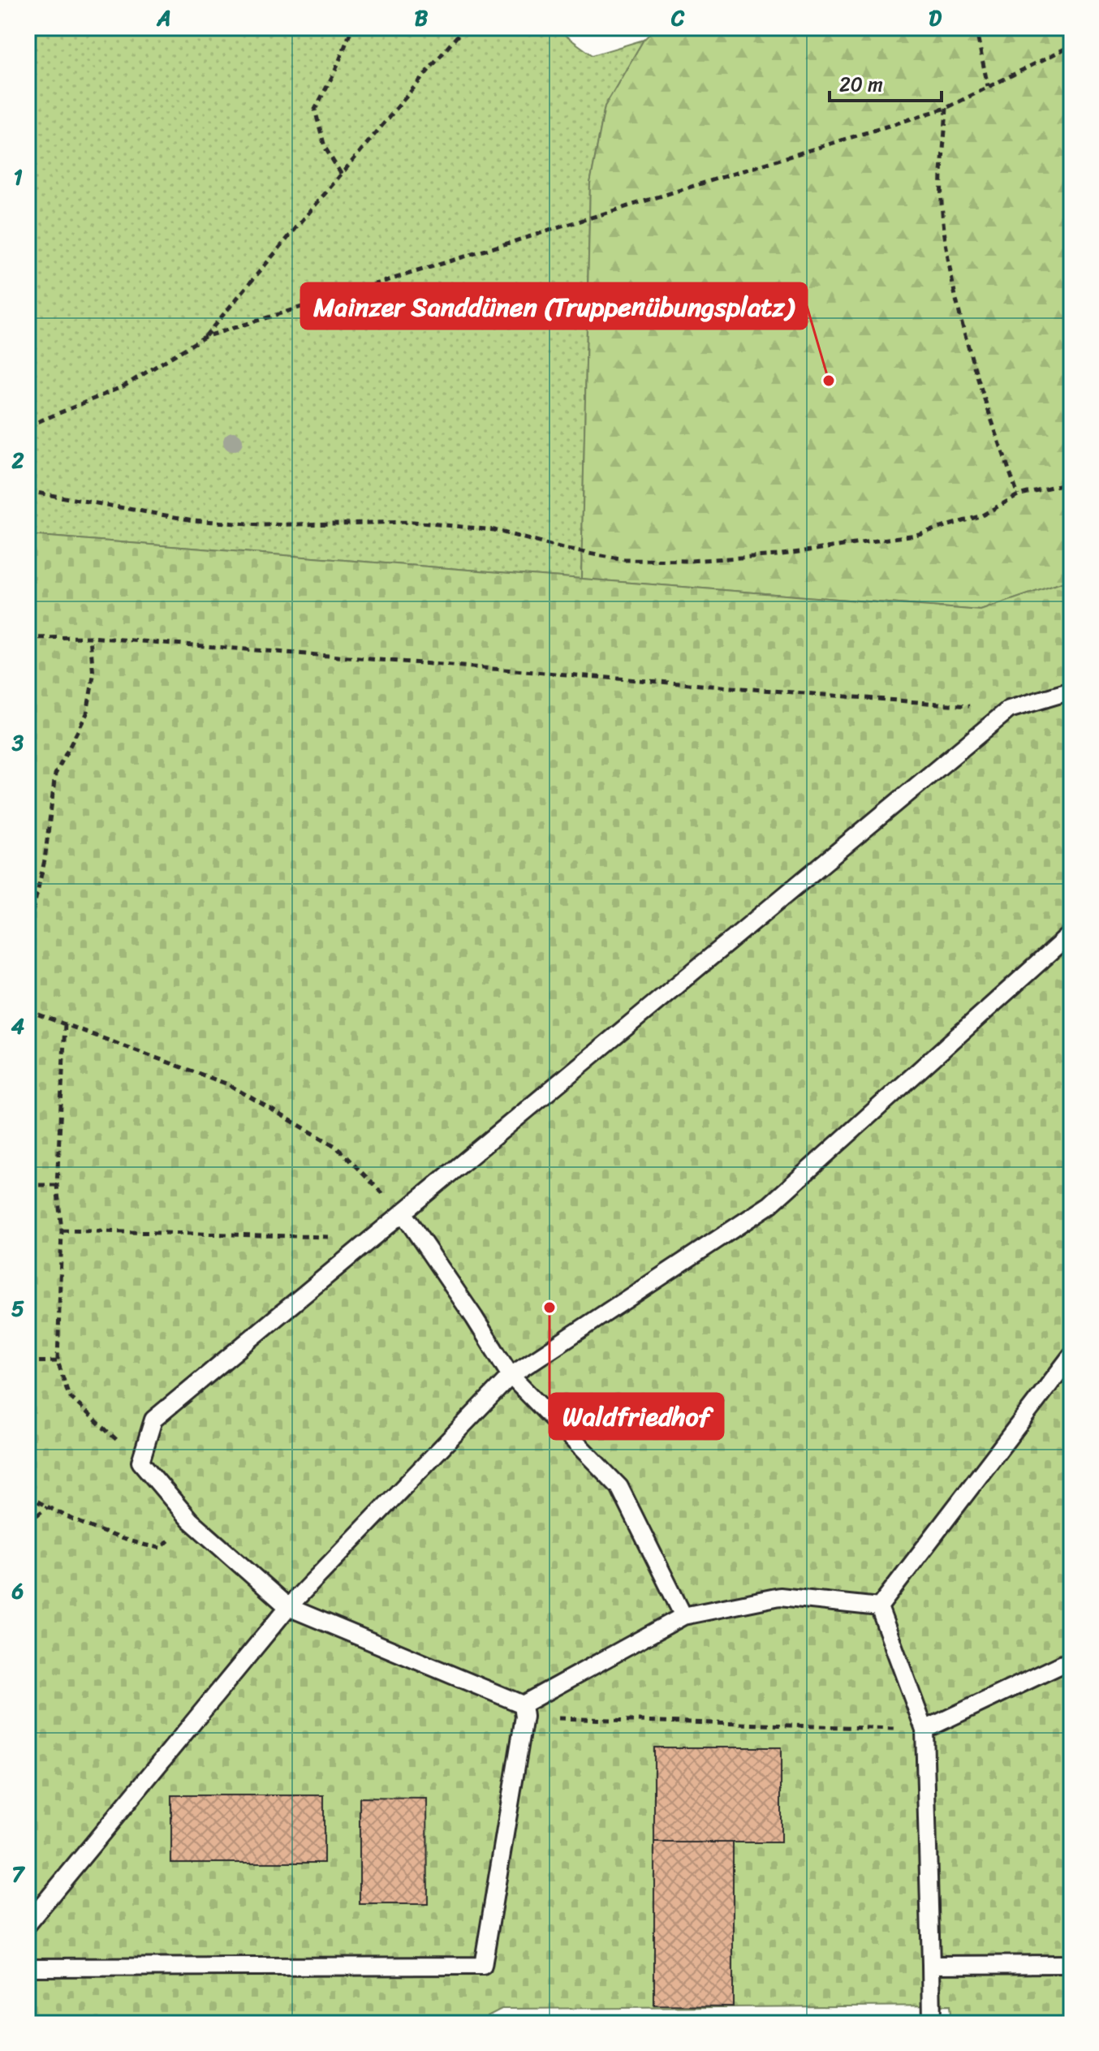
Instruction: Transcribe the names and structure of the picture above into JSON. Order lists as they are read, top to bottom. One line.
{"places":["Mainzer Sanddünen (Truppenübungsplatz)","Waldfriedhof"],"scale_bar":"20 m","grid":{"columns":["A","B","C","D"],"rows":["1","2","3","4","5","6","7"]}}
